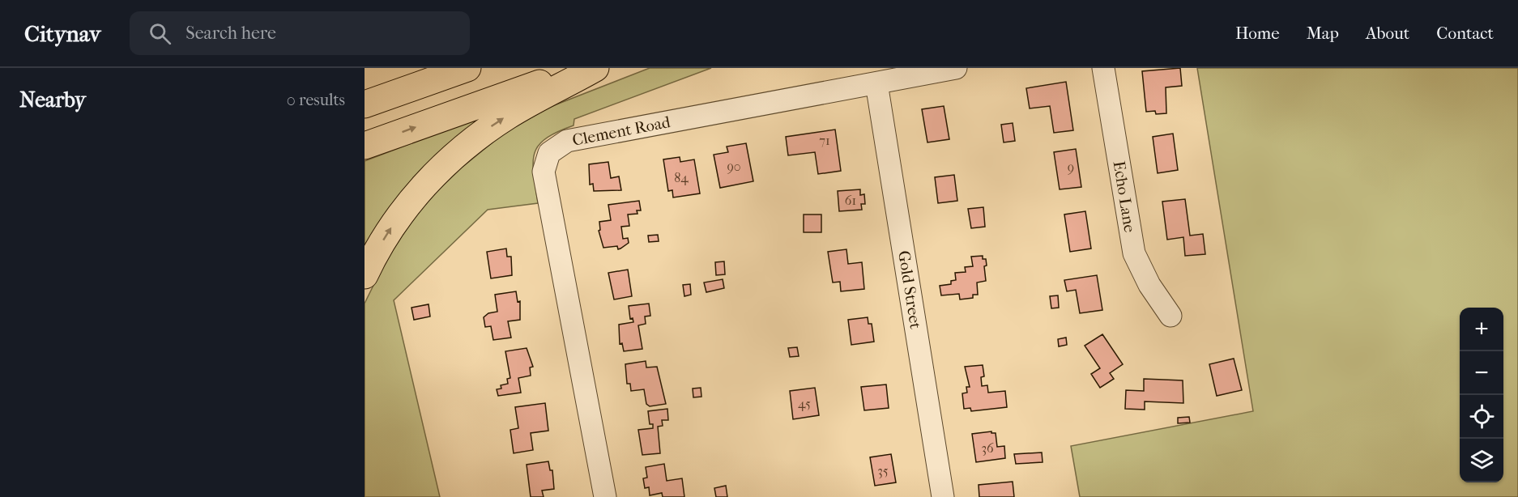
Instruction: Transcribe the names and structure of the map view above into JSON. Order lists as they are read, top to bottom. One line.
{"streets":{"street":["Clement Road","Echo Lane","Gold Street"]},"crossings":[["Clement Road","Gold Street"]],"house_numbers":["71","90","9","84","61","45","36","35"],"page":{"header":"Citynav","search":"Search here","nav":["Home","Map","About","Contact"],"heading":["Nearby","0 results"],"map_buttons":["+","−"]}}
